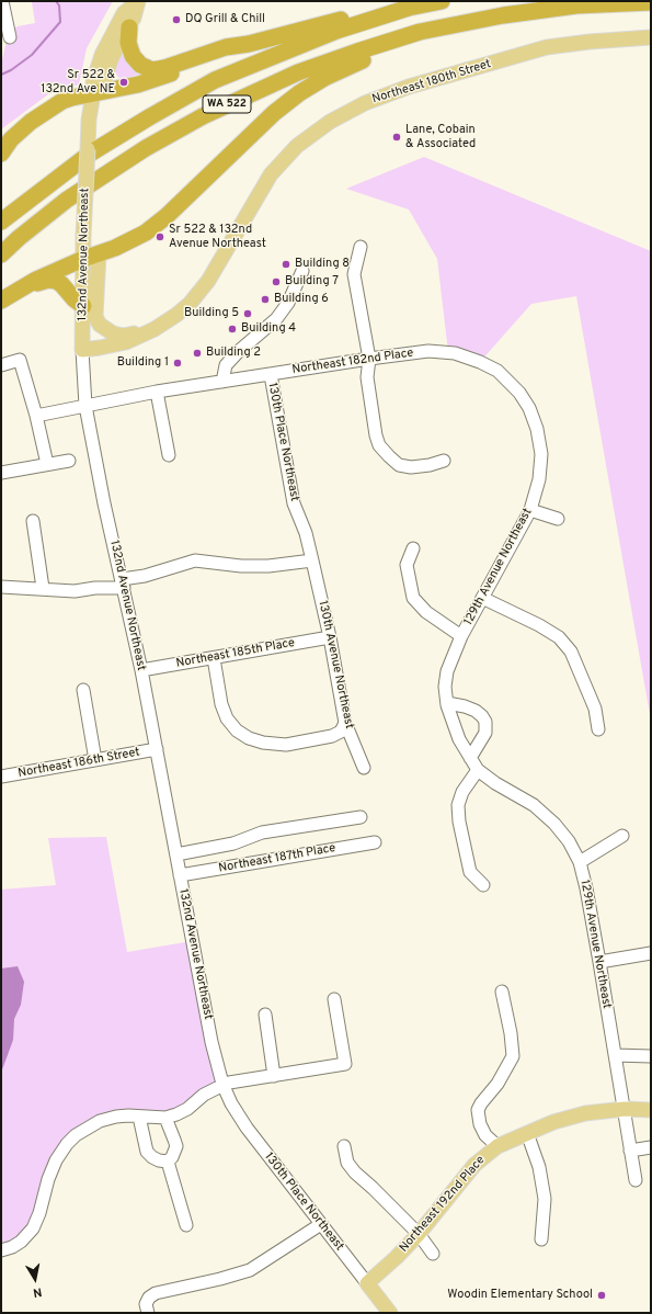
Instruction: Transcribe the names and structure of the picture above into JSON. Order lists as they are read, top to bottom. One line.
{"streets":{"highway":["WA 522"],"main road":["Northeast 180th Street","132nd Avenue Northeast","130th Place Northeast","Northeast 192nd Place"],"street":["Northeast 182nd Place","129th Avenue Northeast","Northeast 185th Place","130th Avenue Northeast","Northeast 186th Street","Northeast 187th Place"]},"crossings":[["Northeast 180th Street","132nd Avenue Northeast"],["132nd Avenue Northeast","Northeast 182nd Place"],["132nd Avenue Northeast","130th Place Northeast"],["132nd Avenue Northeast","Northeast 185th Place"],["132nd Avenue Northeast","Northeast 186th Street"],["132nd Avenue Northeast","Northeast 187th Place"],["Northeast 182nd Place","130th Place Northeast"],["Northeast 182nd Place","129th Avenue Northeast"],["130th Place Northeast","130th Avenue Northeast"],["130th Place Northeast","Northeast 192nd Place"],["129th Avenue Northeast","Northeast 192nd Place"],["Northeast 185th Place","130th Avenue Northeast"]],"places":["DQ Grill & Chill","Sr 522 & 132nd Ave NE","Lane, Cobain & Associated","Sr 522 & 132nd Avenue Northeast","Building 8","Building 7","Building 6","Building 5","Building 4","Building 2","Building 1","Woodin Elementary School"],"north":"bottom"}
